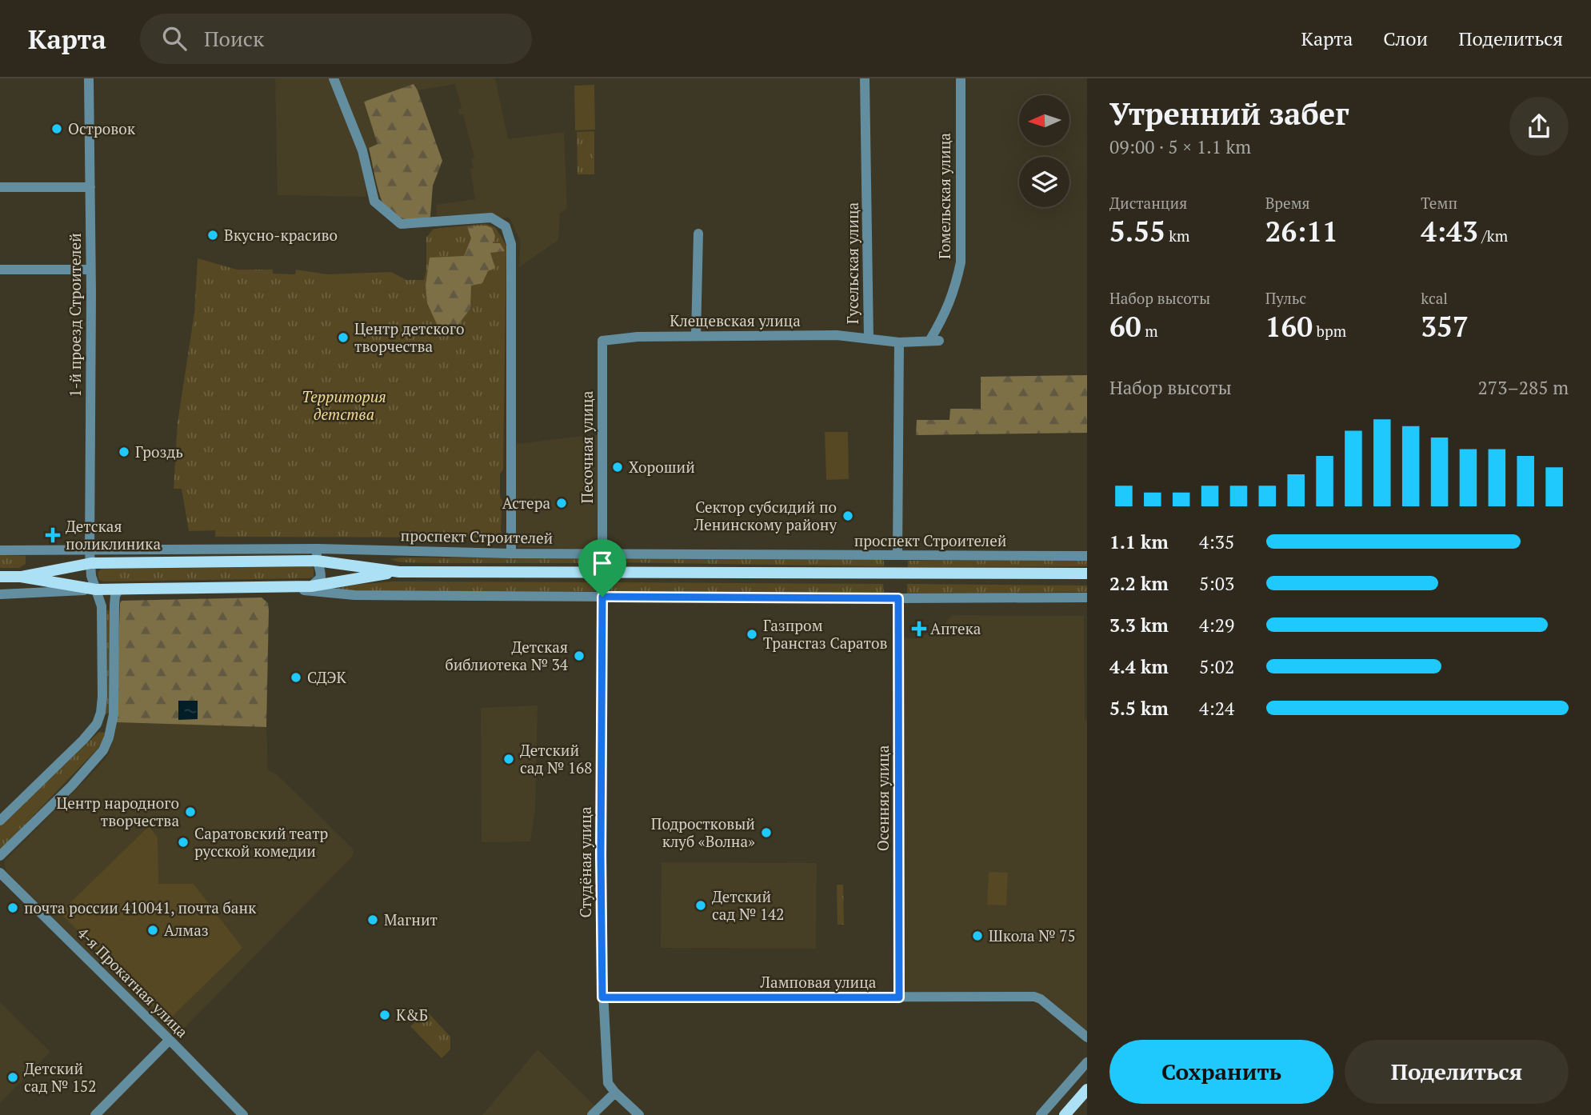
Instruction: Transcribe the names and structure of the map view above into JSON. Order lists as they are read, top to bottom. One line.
{"streets":{"main road":["проспект Строителей"],"street":["Гомельская улица","Гусельская улица","1-й проезд Строителей","Клещевская улица","Песочная улица","Осенняя улица","Студёная улица","4-я Прокатная улица","Ламповая улица"]},"crossings":[["Гомельская улица","Гусельская улица"],["Гусельская улица","Клещевская улица"],["1-й проезд Строителей","проспект Строителей"],["Клещевская улица","Песочная улица"],["Песочная улица","проспект Строителей"],["проспект Строителей","Осенняя улица"],["проспект Строителей","Студёная улица"],["Осенняя улица","Ламповая улица"],["Студёная улица","Ламповая улица"]],"parks":["Территория детства"],"places":{"other":["Островок","Вкусно-красиво","Центр детского творчества","Гроздь","Хороший","Астера","Сектор субсидий по Ленинскому району","Газпром Трансгаз Саратов","Детская библиотека № 34","СДЭК","Детский сад № 168","Центр народного творчества","Подростковый клуб «Волна»","Саратовский театр русской комедии","Детский сад № 142","почта россии 410041, почта банк","Магнит","Алмаз","Школа № 75","К&Б","Детский сад № 152"],"health":["Детская поликлиника","Аптека"]},"north":"left","page":{"header":"Карта","search":"Поиск","nav":["Карта","Слои","Поделиться"],"heading":["Утренний забег","09:00 · 5 × 1.1 km"],"stats":[["Дистанция","5.55 km"],["Время","26:11"],["Темп","4:43 /km"],["Набор высоты","60 m"],["Пульс","160 bpm"],["kcal","357"]],"chart":["Набор высоты","273–285 m"],"list":[{"name":"1.1 km","note":"4:35"},{"name":"2.2 km","note":"5:03"},{"name":"3.3 km","note":"4:29"},{"name":"4.4 km","note":"5:02"},{"name":"5.5 km","note":"4:24"}],"buttons":["Сохранить","Поделиться"]}}
